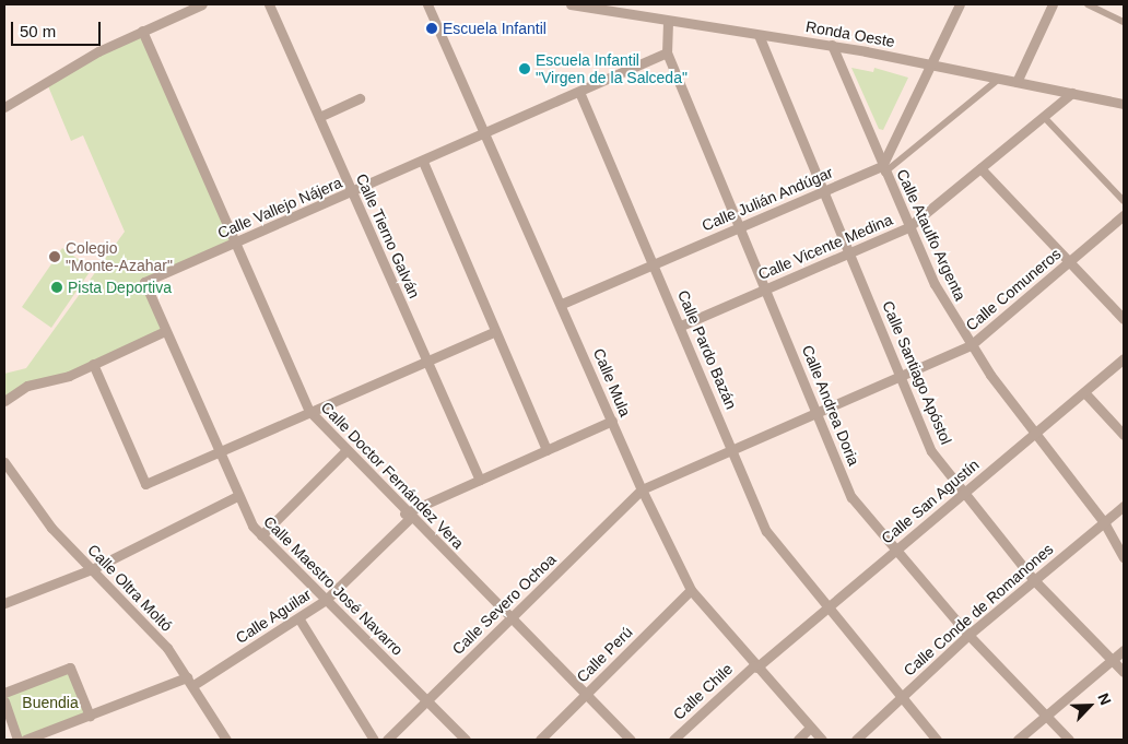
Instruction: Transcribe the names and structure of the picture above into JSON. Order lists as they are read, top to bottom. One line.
{"streets":{"street":["Ronda Oeste","Calle Julián Andúgar","Calle Vallejo Nájera","Calle Ataulfo Argenta","Calle Tierno Galván","Calle Vicente Medina","Calle Comuneros","Calle Pardo Bazán","Calle Santiago Apóstol","Calle Mula","Calle Andrea Doria","Calle Doctor Fernández Vera","Calle San Agustín","Calle Maestro José Navarro","Calle Oltra Moltó","Calle Severo Ochoa","Calle Conde de Romanones","Calle Aguilar","Calle Perú","Calle Chile"]},"crossings":[["Ronda Oeste","Calle Ataulfo Argenta"],["Ronda Oeste","Calle Vicente Medina"],["Ronda Oeste","Calle Santiago Apóstol"],["Ronda Oeste","Calle Andrea Doria"],["Calle Julián Andúgar","Calle Ataulfo Argenta"],["Calle Julián Andúgar","Calle Pardo Bazán"],["Calle Julián Andúgar","Calle Santiago Apóstol"],["Calle Julián Andúgar","Calle Mula"],["Calle Julián Andúgar","Calle Andrea Doria"],["Calle Vallejo Nájera","Calle Tierno Galván"],["Calle Vallejo Nájera","Calle Pardo Bazán"],["Calle Vallejo Nájera","Calle Mula"],["Calle Vallejo Nájera","Calle Andrea Doria"],["Calle Vallejo Nájera","Calle Doctor Fernández Vera"],["Calle Vallejo Nájera","Calle Maestro José Navarro"],["Calle Ataulfo Argenta","Calle Vicente Medina"],["Calle Ataulfo Argenta","Calle Comuneros"],["Calle Ataulfo Argenta","Calle San Agustín"],["Calle Ataulfo Argenta","Calle Conde de Romanones"],["Calle Tierno Galván","Calle Aguilar"],["Calle Vicente Medina","Calle Pardo Bazán"],["Calle Vicente Medina","Calle Santiago Apóstol"],["Calle Vicente Medina","Calle Andrea Doria"],["Calle Comuneros","Calle Pardo Bazán"],["Calle Comuneros","Calle Santiago Apóstol"],["Calle Comuneros","Calle Mula"],["Calle Comuneros","Calle Andrea Doria"],["Calle Comuneros","Calle Severo Ochoa"],["Calle Pardo Bazán","Calle San Agustín"],["Calle Pardo Bazán","Calle Conde de Romanones"],["Calle Santiago Apóstol","Calle San Agustín"],["Calle Santiago Apóstol","Calle Conde de Romanones"],["Calle Mula","Calle San Agustín"],["Calle Mula","Calle Severo Ochoa"],["Calle Mula","Calle Aguilar"],["Calle Mula","Calle Perú"],["Calle Mula","Calle Chile"],["Calle Andrea Doria","Calle San Agustín"],["Calle Andrea Doria","Calle Conde de Romanones"],["Calle Doctor Fernández Vera","Calle Severo Ochoa"],["Calle Doctor Fernández Vera","Calle Aguilar"],["Calle Doctor Fernández Vera","Calle Perú"],["Calle San Agustín","Calle Chile"],["Calle Maestro José Navarro","Calle Severo Ochoa"],["Calle Maestro José Navarro","Calle Aguilar"],["Calle Oltra Moltó","Calle Aguilar"]],"parks":["Buendia"],"places":["Escuela Infantil","Escuela Infantil \"Virgen de la Salceda\"","Colegio \"Monte-Azahar\"","Pista Deportiva"],"scale_bar":"50 m","north":"top right"}
